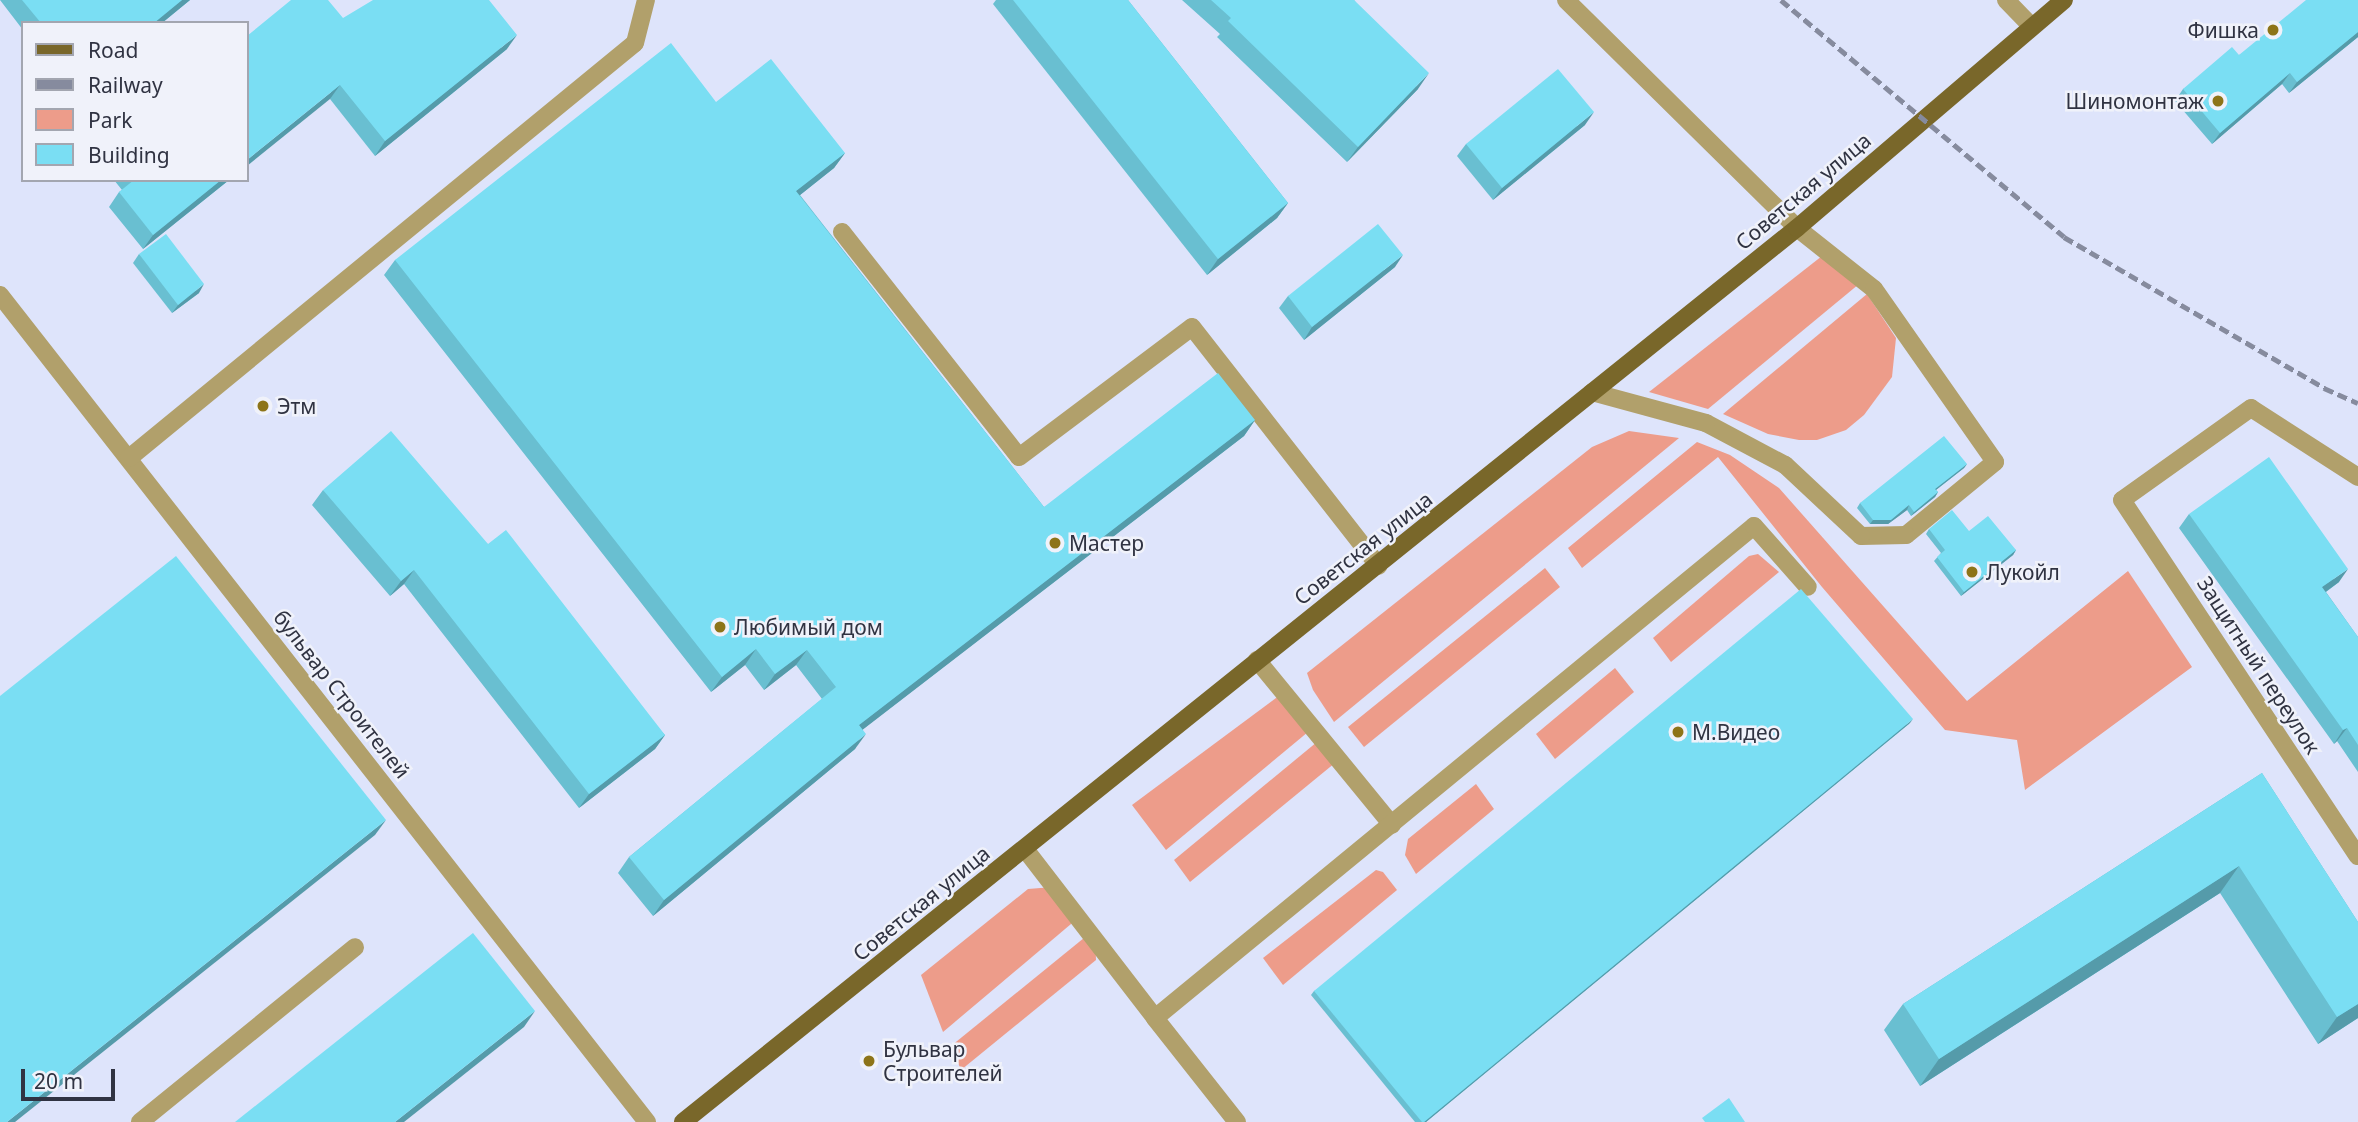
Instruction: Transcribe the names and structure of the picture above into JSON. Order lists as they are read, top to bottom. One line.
{"streets":{"main road":["Советская улица"],"street":["Защитный переулок","бульвар Строителей"]},"places":["Фишка","Шиномонтаж","Этм","Мастер","Лукойл","Любимый дом","М.Видео","Бульвар Строителей"],"legend":["Road","Railway","Park","Building"],"scale_bar":"20 m"}
